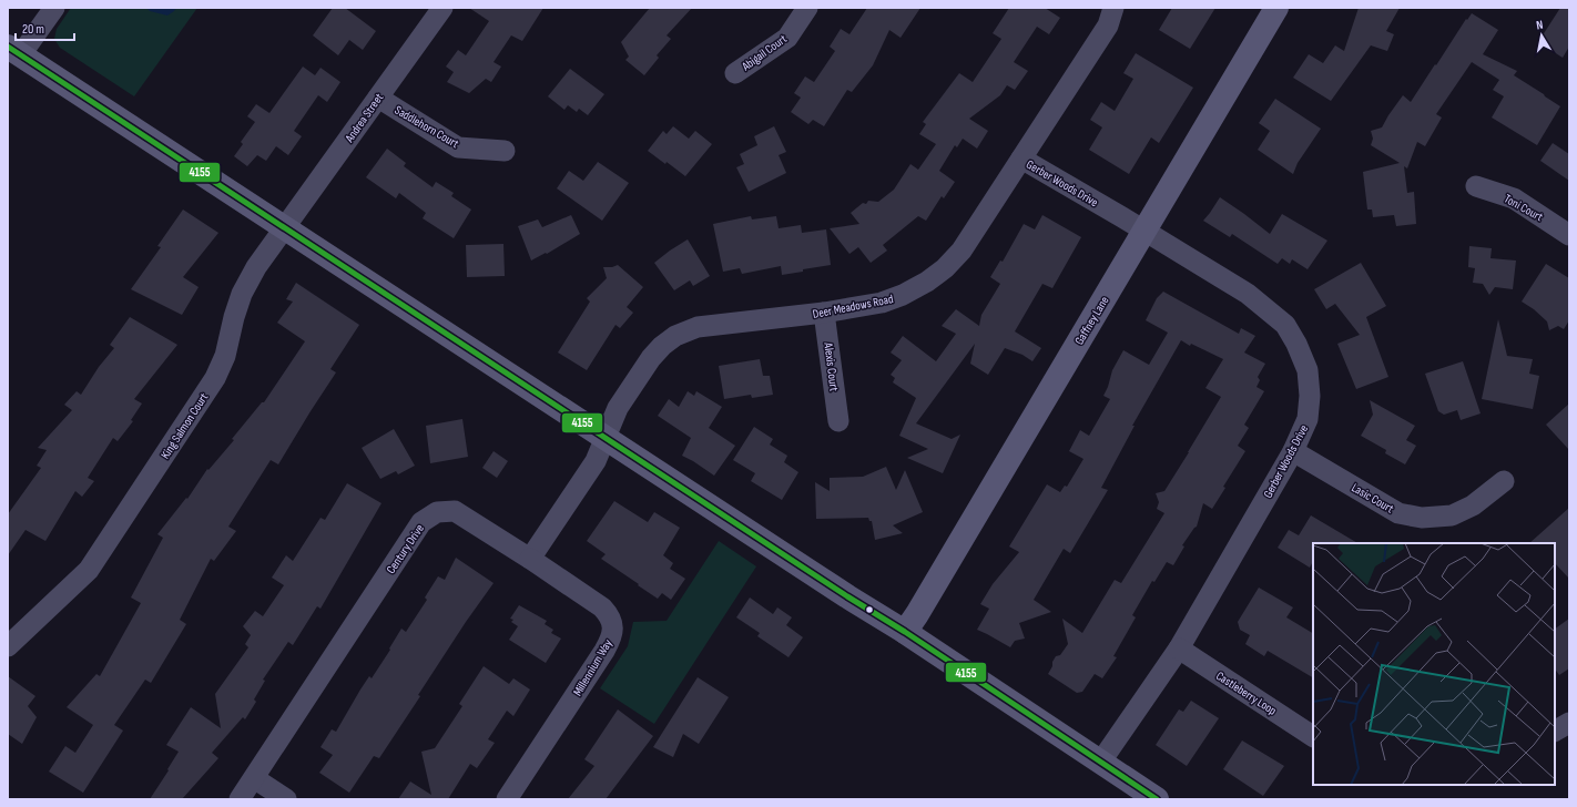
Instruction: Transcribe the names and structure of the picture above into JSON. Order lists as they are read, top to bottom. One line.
{"streets":{"main road":["Gaffney Lane"],"street":["Abigail Court","Andrea Street","Saddlehorn Court","Gerber Woods Drive","Toni Court","Deer Meadows Road","Alexis Court","King Salmon Court","Lasic Court","Century Drive","Millennium Way","Castleberry Loop"]},"crossings":[["Andrea Street","Saddlehorn Court"],["Andrea Street","King Salmon Court"],["Gerber Woods Drive","Deer Meadows Road"],["Gerber Woods Drive","Gaffney Lane"],["Gerber Woods Drive","Lasic Court"],["Gerber Woods Drive","Castleberry Loop"],["Deer Meadows Road","Alexis Court"],["Century Drive","Millennium Way"]],"lines":["transit line 4155"],"scale_bar":"20 m","north":"top"}
